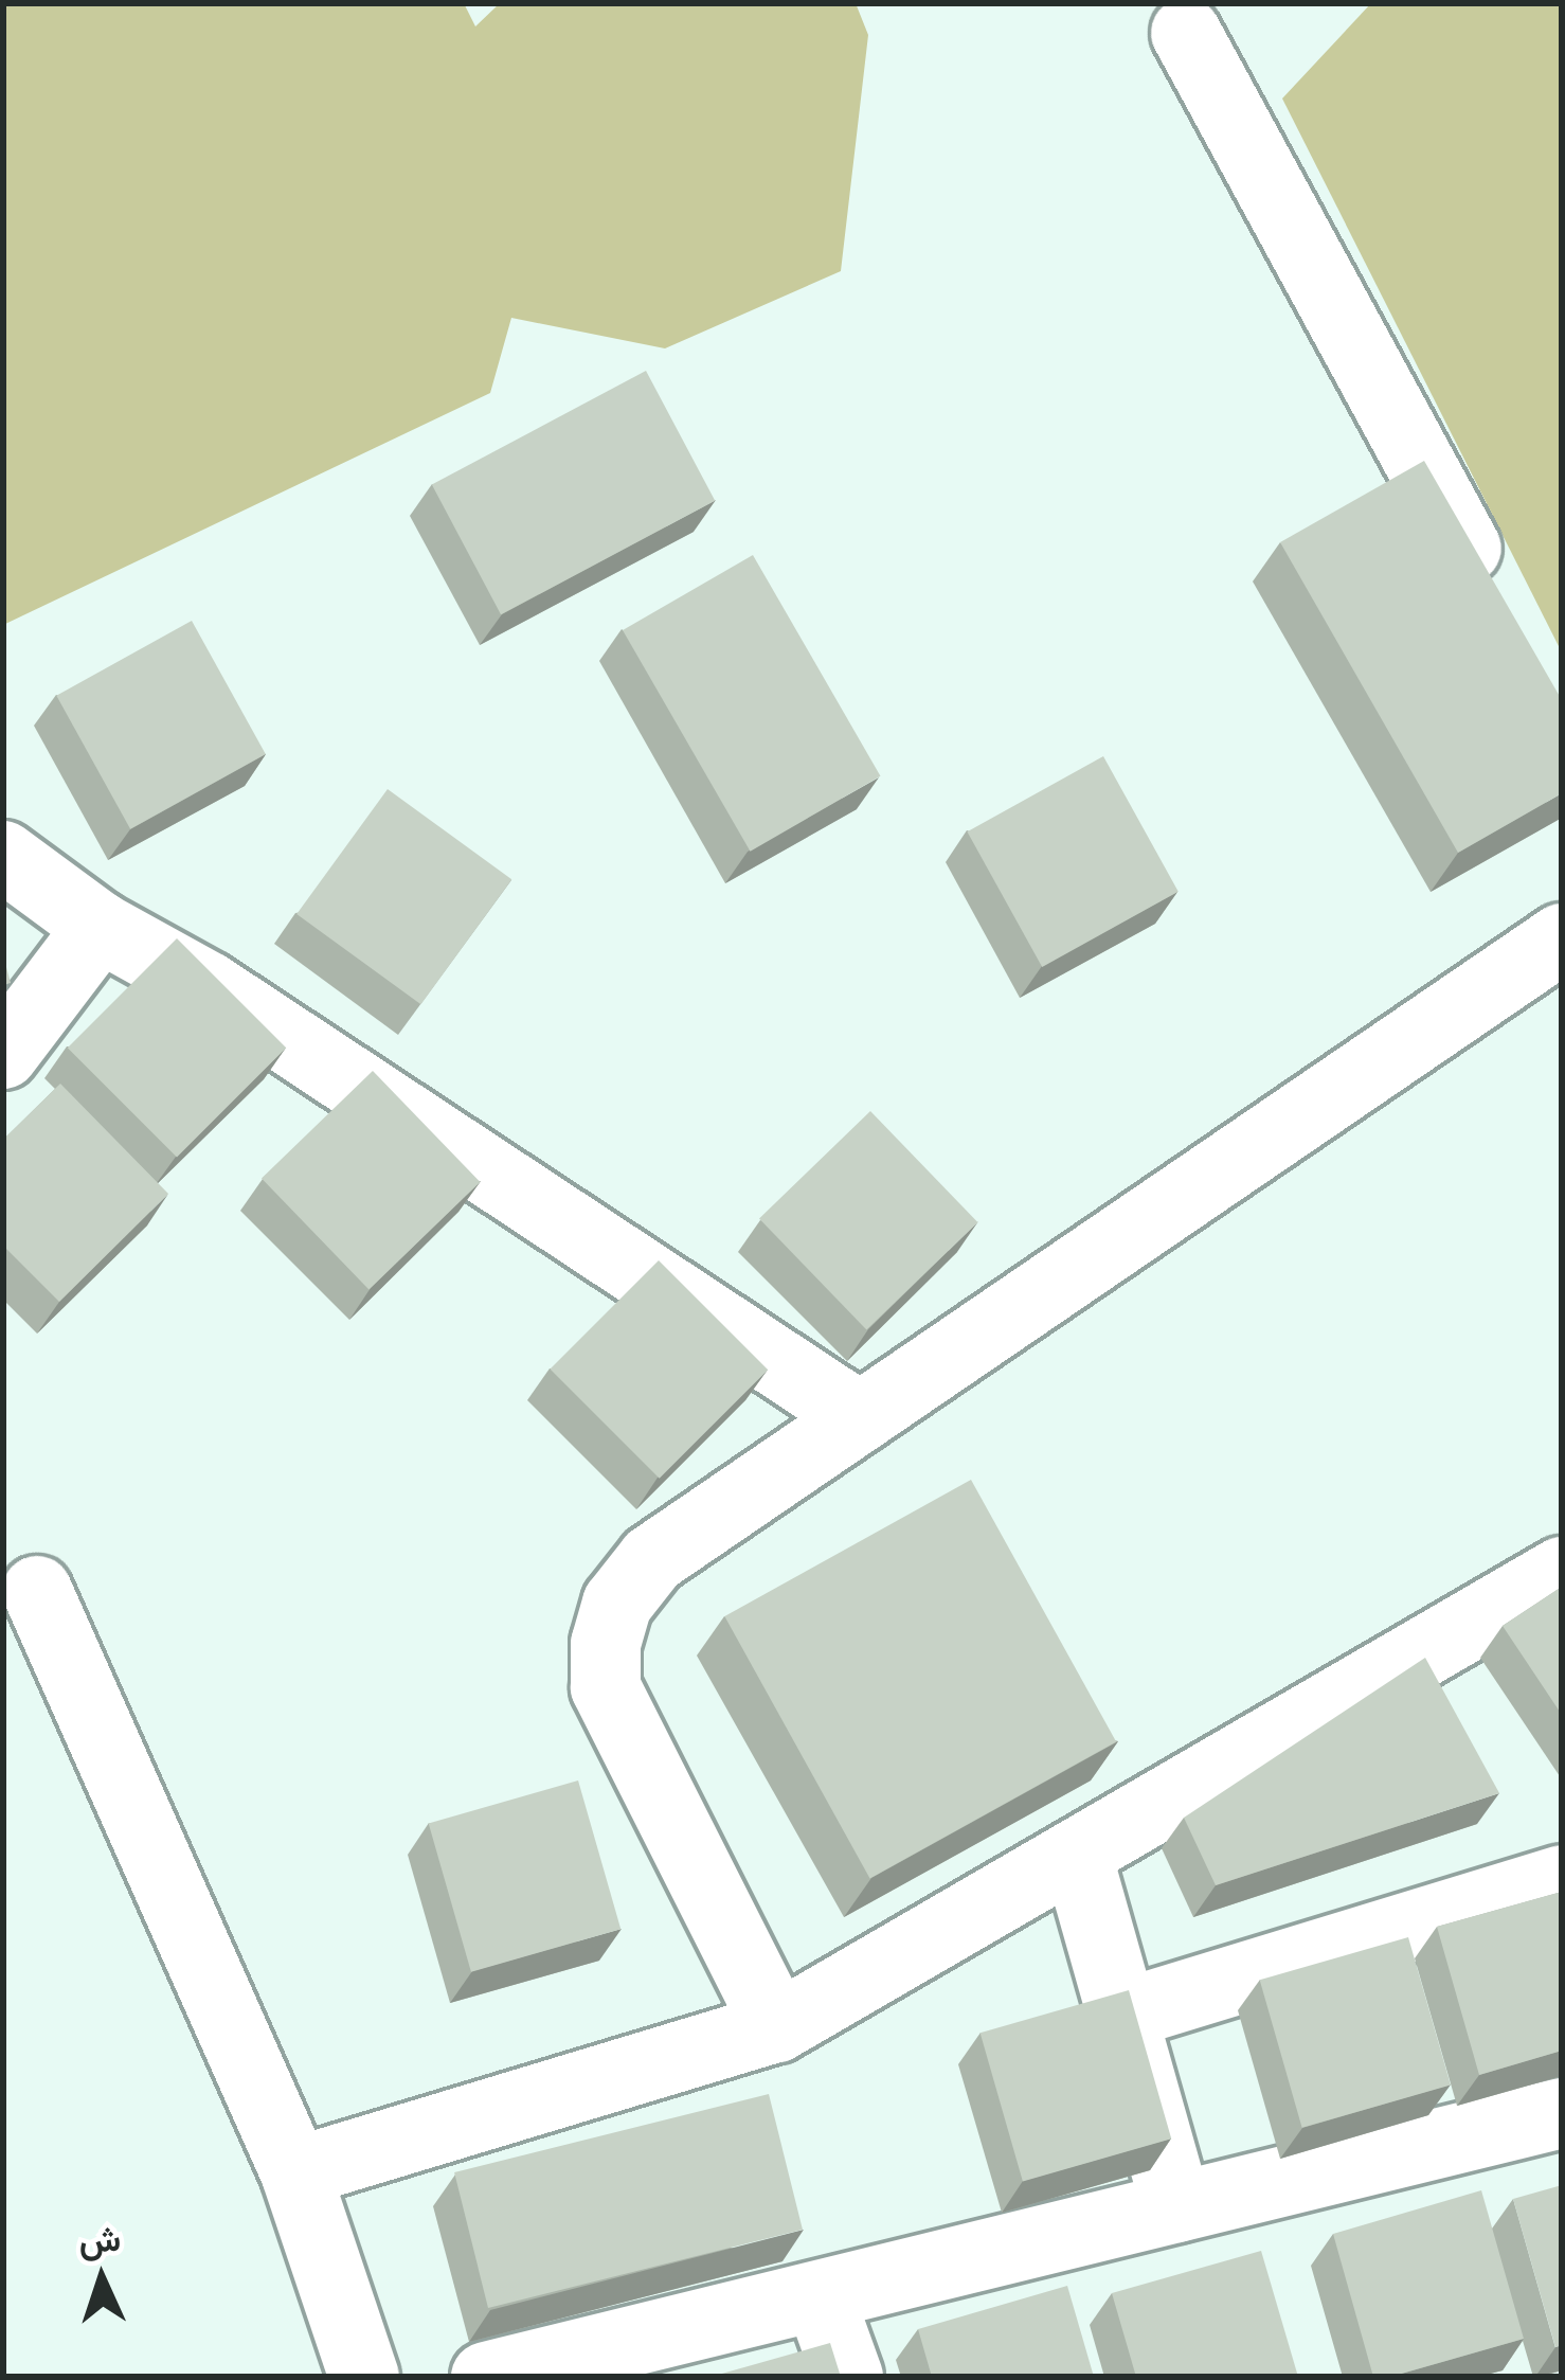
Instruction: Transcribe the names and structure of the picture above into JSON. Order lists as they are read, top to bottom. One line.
{"north":"top"}
